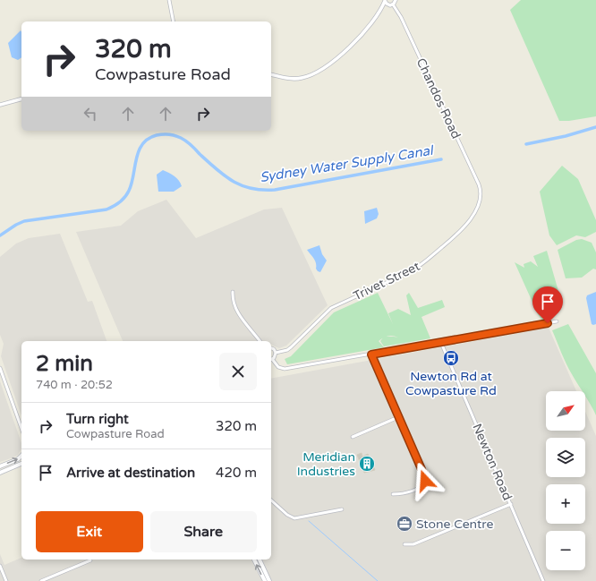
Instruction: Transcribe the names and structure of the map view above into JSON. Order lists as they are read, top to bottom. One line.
{"streets":{"street":["Chandos Road","Trivet Street","Newton Road"]},"crossings":[["Chandos Road","Trivet Street"]],"water":["Sydney Water Supply Canal"],"places":{"bus stop":["Newton Rd at Cowpasture Rd"],"building":["Meridian Industries"],"office":["Stone Centre"]},"north":"top right","page":{"turn":["320 m","Cowpasture Road"],"heading":["2 min","740 m · 20:52"],"map_buttons":["+","−"],"list":[{"name":"Turn right","note":"Cowpasture Road","value":"320 m"},{"name":"Arrive at destination","value":"420 m"}],"buttons":["Exit","Share"]}}
